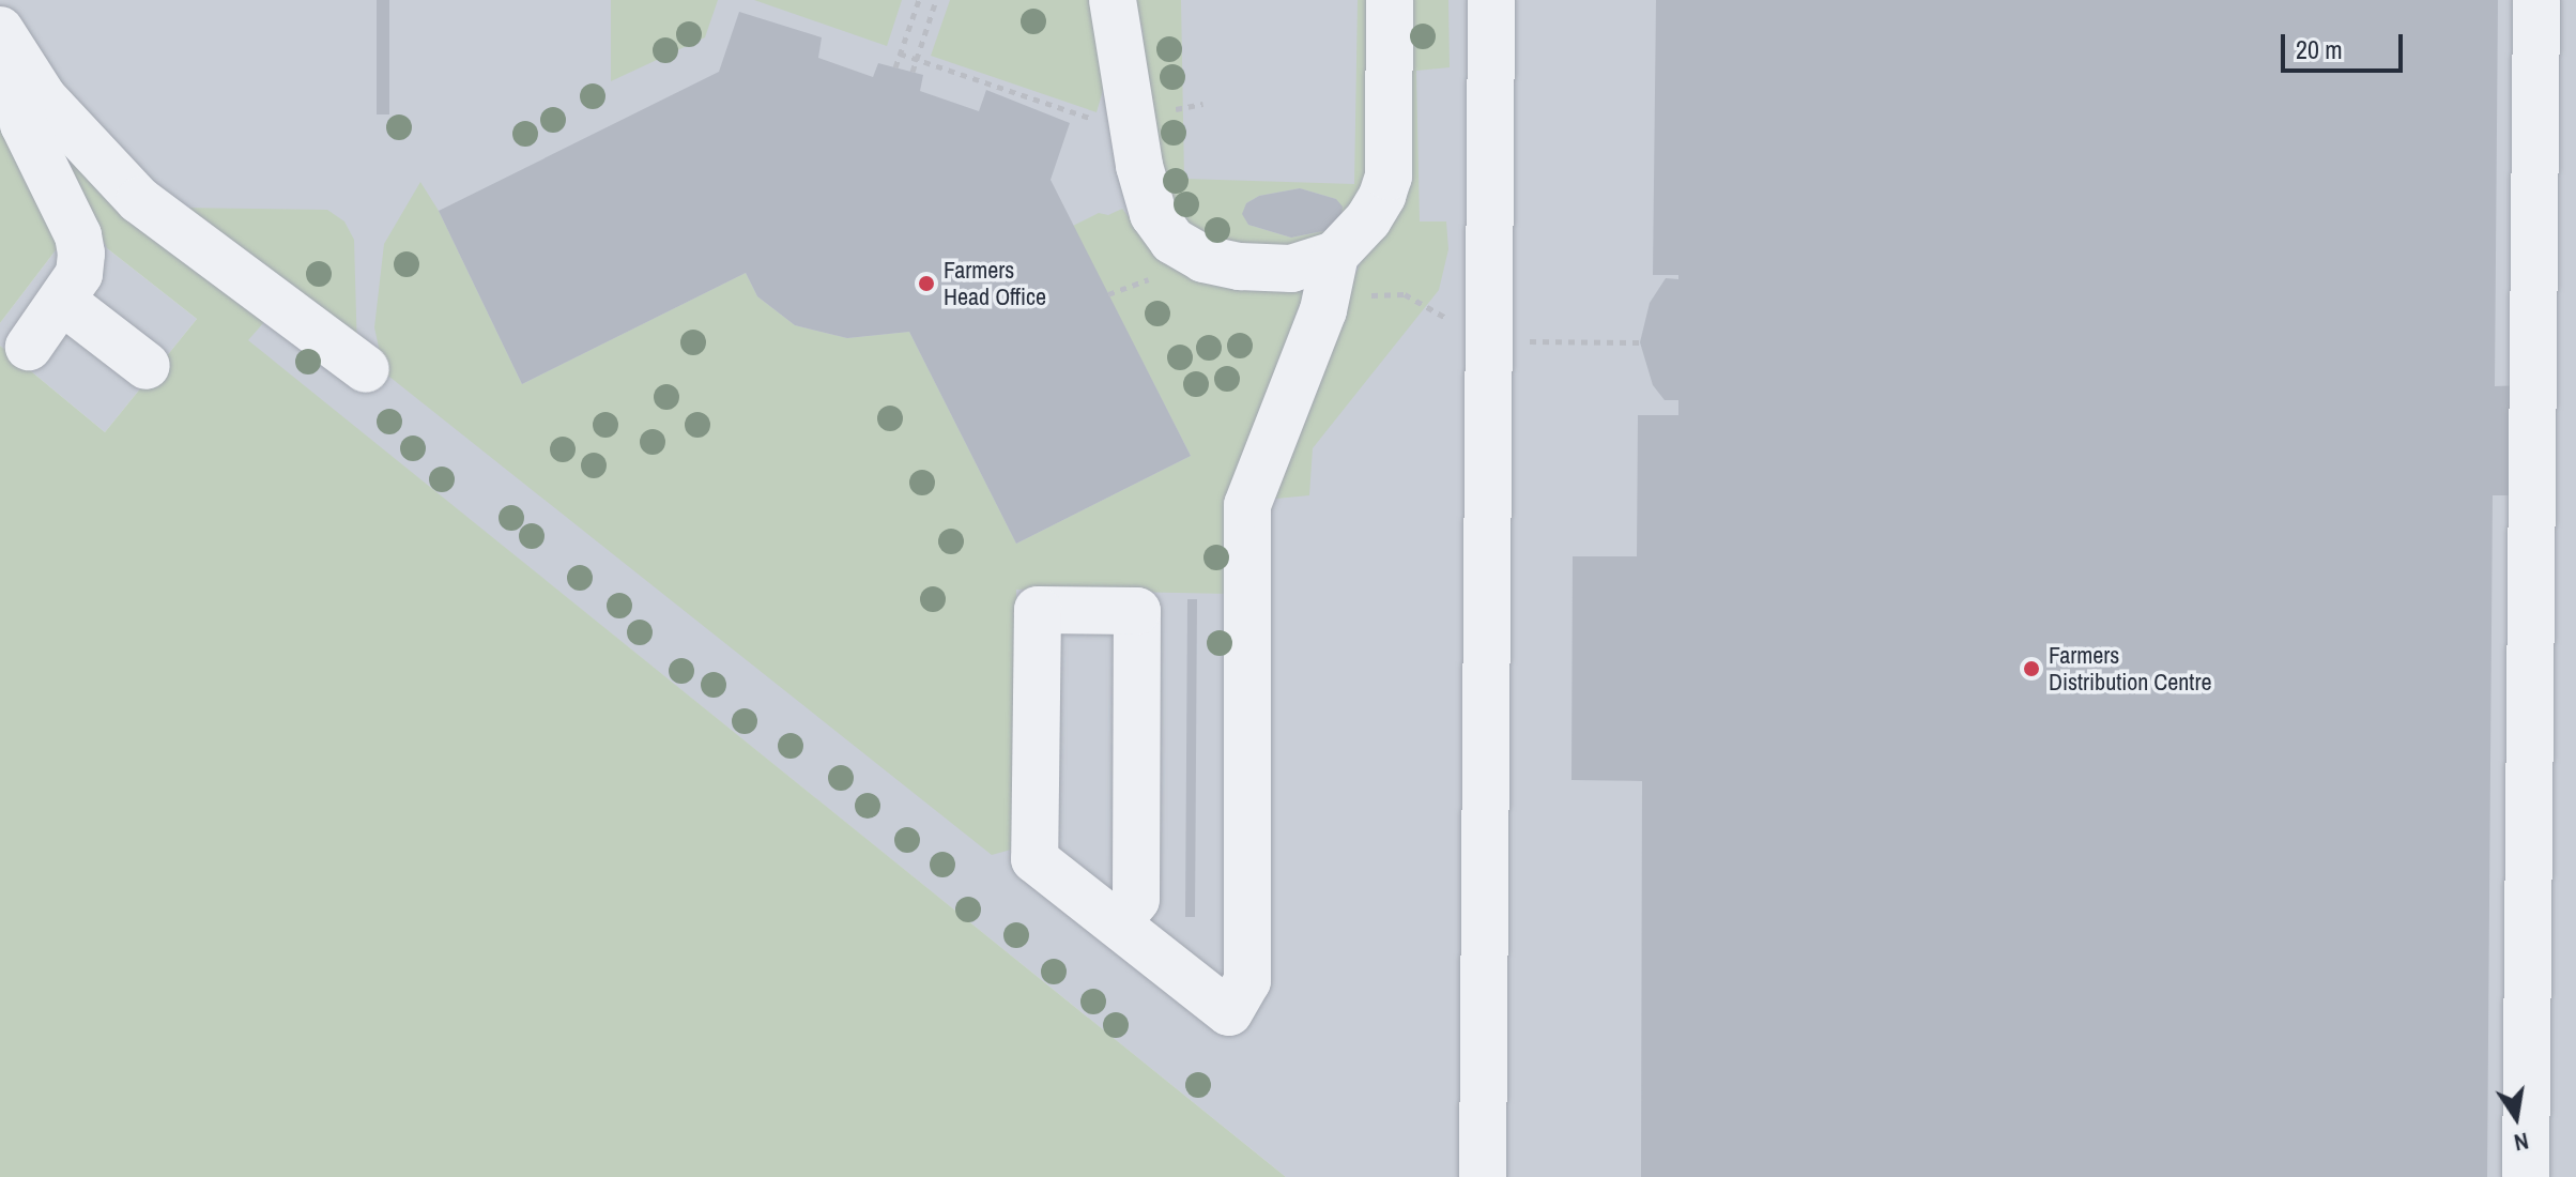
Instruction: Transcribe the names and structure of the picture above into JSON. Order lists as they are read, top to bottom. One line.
{"places":["Farmers Head Office","Farmers Distribution Centre"],"scale_bar":"20 m","north":"bottom"}
